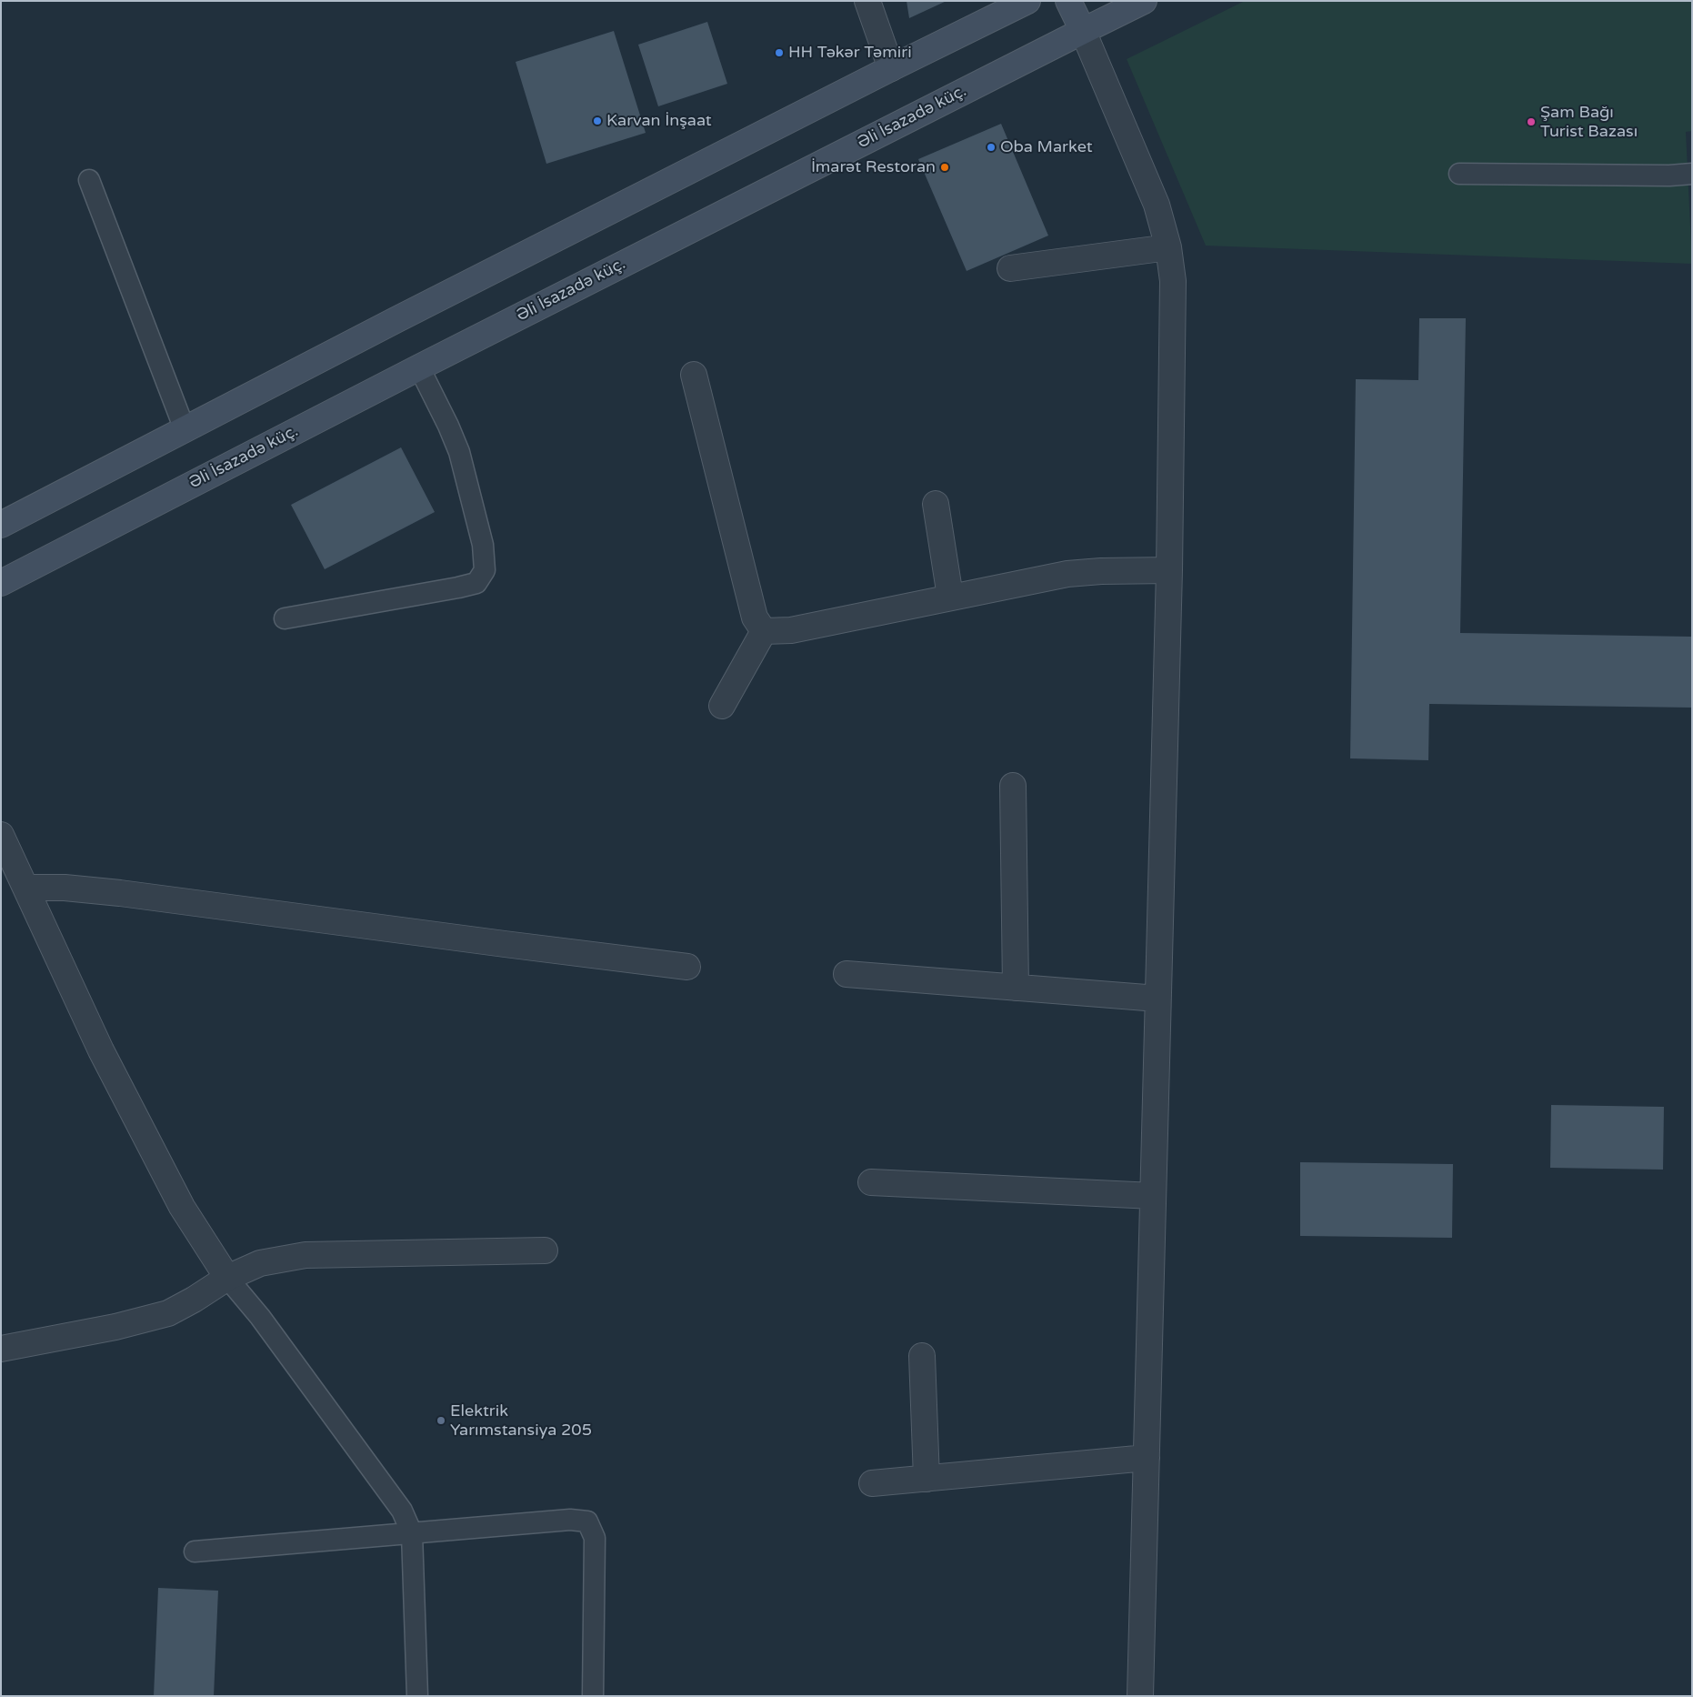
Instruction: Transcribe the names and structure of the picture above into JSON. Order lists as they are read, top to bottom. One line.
{"streets":{"main road":["Əli İsazadə küç."]},"places":["HH Təkər Təmiri","Karvan İnşaat","Şam Bağı Turist Bazası","Oba Market","İmarət Restoran","Elektrik Yarımstansiya 205"]}
